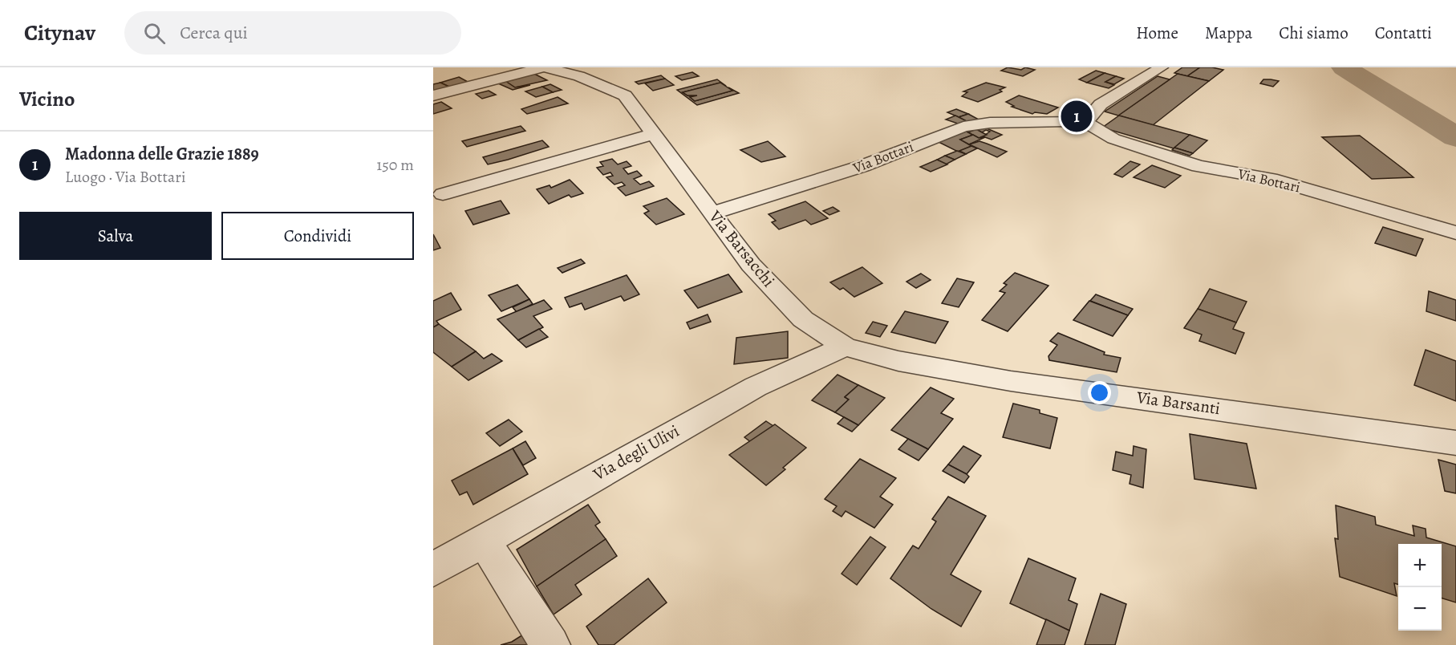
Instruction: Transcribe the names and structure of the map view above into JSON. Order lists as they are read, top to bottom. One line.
{"streets":{"street":["Via Bottari","Via Barsacchi","Via Barsanti","Via degli Ulivi"]},"crossings":[["Via Bottari","Via Barsacchi"],["Via Barsacchi","Via Barsanti"],["Via Barsacchi","Via degli Ulivi"],["Via Barsanti","Via degli Ulivi"]],"page":{"header":"Citynav","search":"Cerca qui","nav":["Home","Mappa","Chi siamo","Contatti"],"heading":"Vicino","pins":"1","list":[{"mark":"1","name":"Madonna delle Grazie 1889","note":"Luogo · Via Bottari","value":"150 m"}],"buttons":["Salva","Condividi"],"map_buttons":["+","−"]}}
